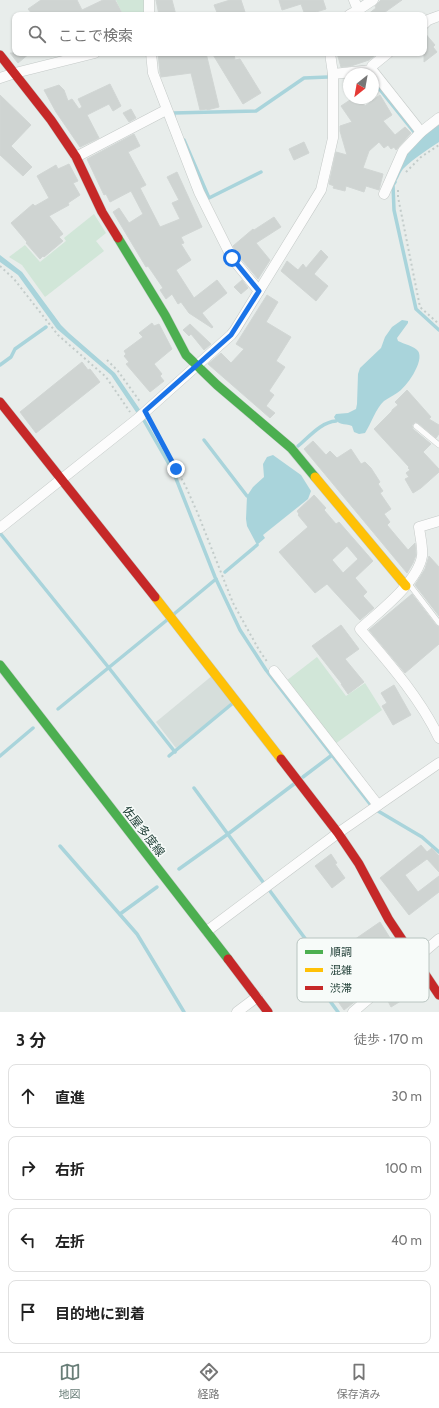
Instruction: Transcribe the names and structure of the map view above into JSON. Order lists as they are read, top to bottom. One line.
{"streets":{"street":["佐屋多度線"]},"legend":["順調","混雑","渋滞"],"north":"bottom left","page":{"search":"ここで検索","heading":["3 分","徒歩 · 170 m"],"list":[["直進","30 m"],["右折","100 m"],["左折","40 m"],"目的地に到着"],"nav":["地図","経路","保存済み"]}}
